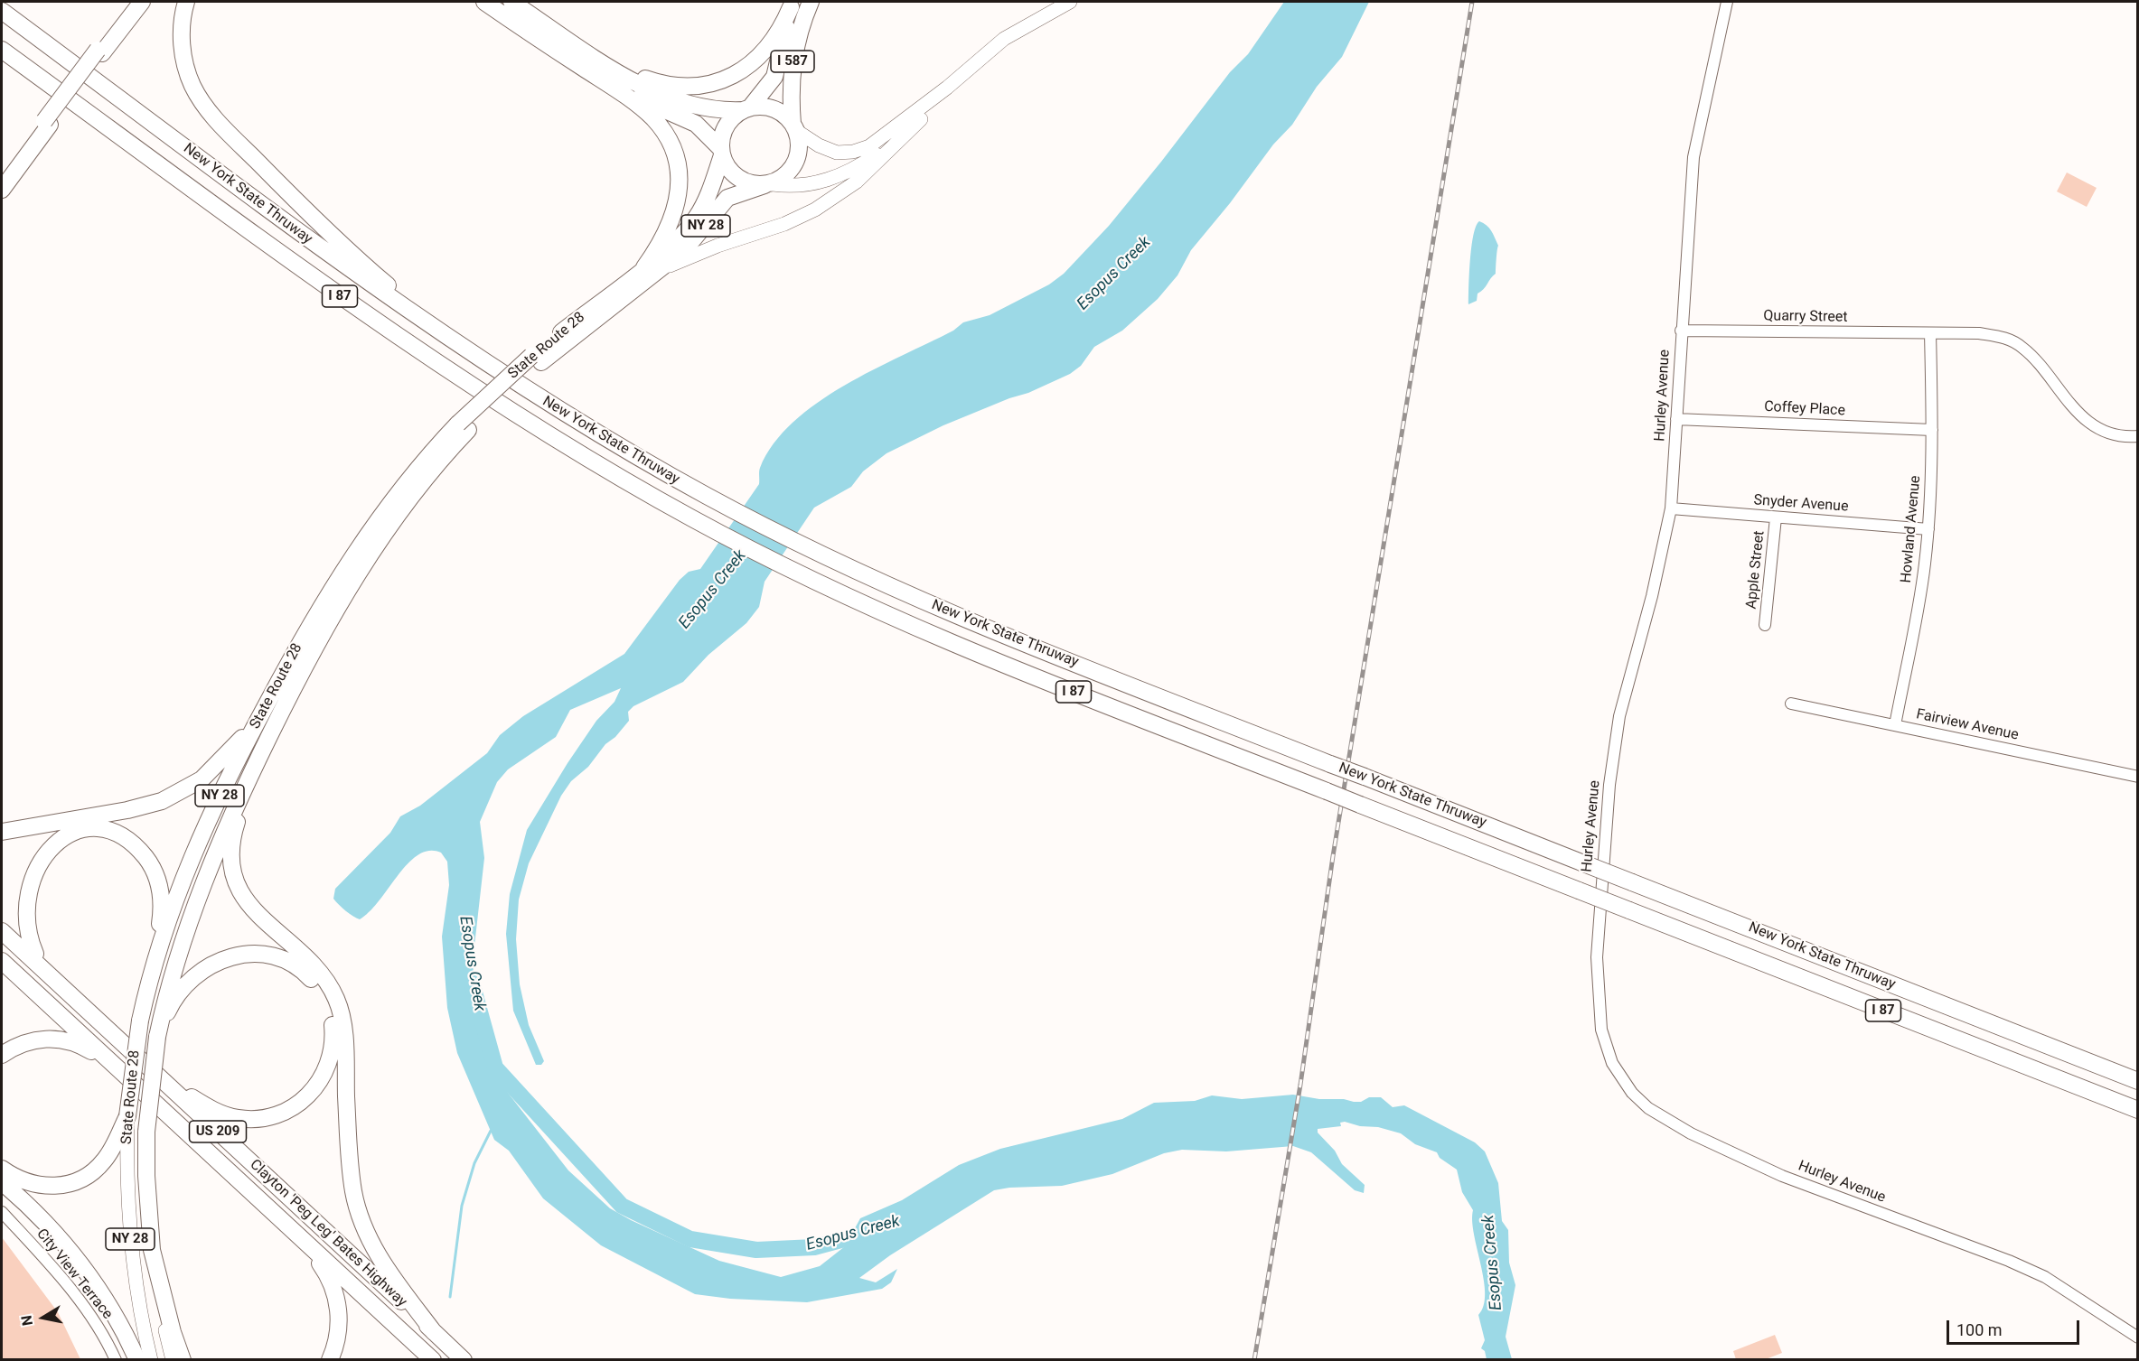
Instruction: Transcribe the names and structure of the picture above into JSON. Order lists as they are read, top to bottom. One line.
{"streets":{"highway":["I 587","New York State Thruway","NY 28","I 87","State Route 28","US 209","Clayton 'Peg Leg' Bates Highway"],"street":["Quarry Street","Hurley Avenue","Coffey Place","Snyder Avenue","Howland Avenue","Apple Street","Fairview Avenue","City View Terrace"]},"crossings":[["I 587","State Route 28"],["Quarry Street","Hurley Avenue"],["Quarry Street","Howland Avenue"],["Hurley Avenue","Coffey Place"],["Hurley Avenue","Snyder Avenue"],["Coffey Place","Howland Avenue"],["Snyder Avenue","Howland Avenue"],["Snyder Avenue","Apple Street"],["Howland Avenue","Fairview Avenue"]],"water":["Esopus Creek"],"scale_bar":"100 m","north":"left"}
